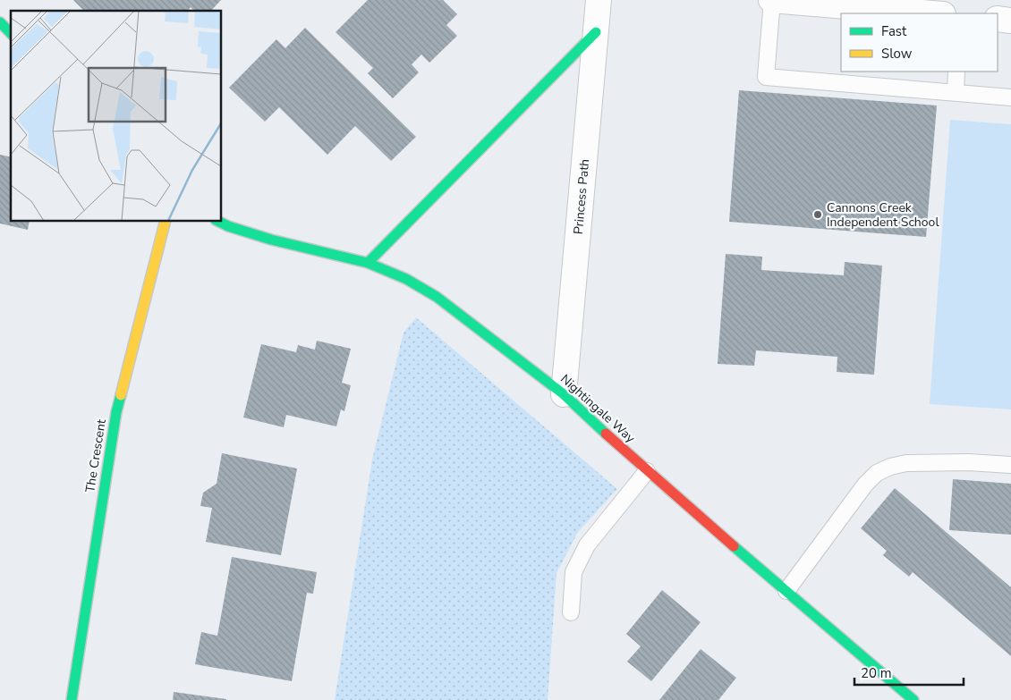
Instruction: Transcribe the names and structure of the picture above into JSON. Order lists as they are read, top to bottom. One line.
{"streets":{"street":["Princess Path","Nightingale Way","The Crescent"]},"crossings":[["Princess Path","Nightingale Way"]],"places":["Cannons Creek Independent School"],"legend":["Fast","Slow"],"scale_bar":"20 m"}
